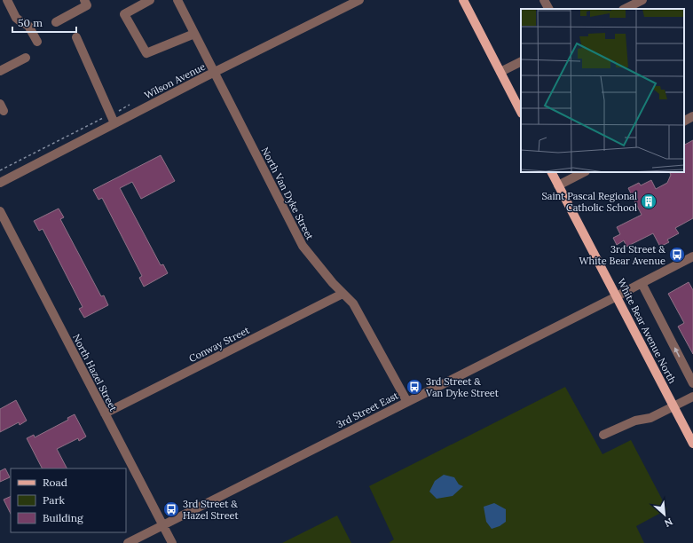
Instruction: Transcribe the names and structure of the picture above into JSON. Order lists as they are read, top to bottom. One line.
{"streets":{"main road":["White Bear Avenue North"],"street":["Wilson Avenue","North Van Dyke Street","Conway Street","North Hazel Street","3rd Street East"]},"crossings":[["Wilson Avenue","North Van Dyke Street"],["North Van Dyke Street","Conway Street"],["North Van Dyke Street","3rd Street East"],["White Bear Avenue North","3rd Street East"],["Conway Street","North Hazel Street"],["North Hazel Street","3rd Street East"]],"places":{"building":["Saint Pascal Regional Catholic School"],"bus stop":["3rd Street & White Bear Avenue","3rd Street & Van Dyke Street","3rd Street & Hazel Street"]},"legend":["Road","Park","Building"],"scale_bar":"50 m","north":"bottom right"}
